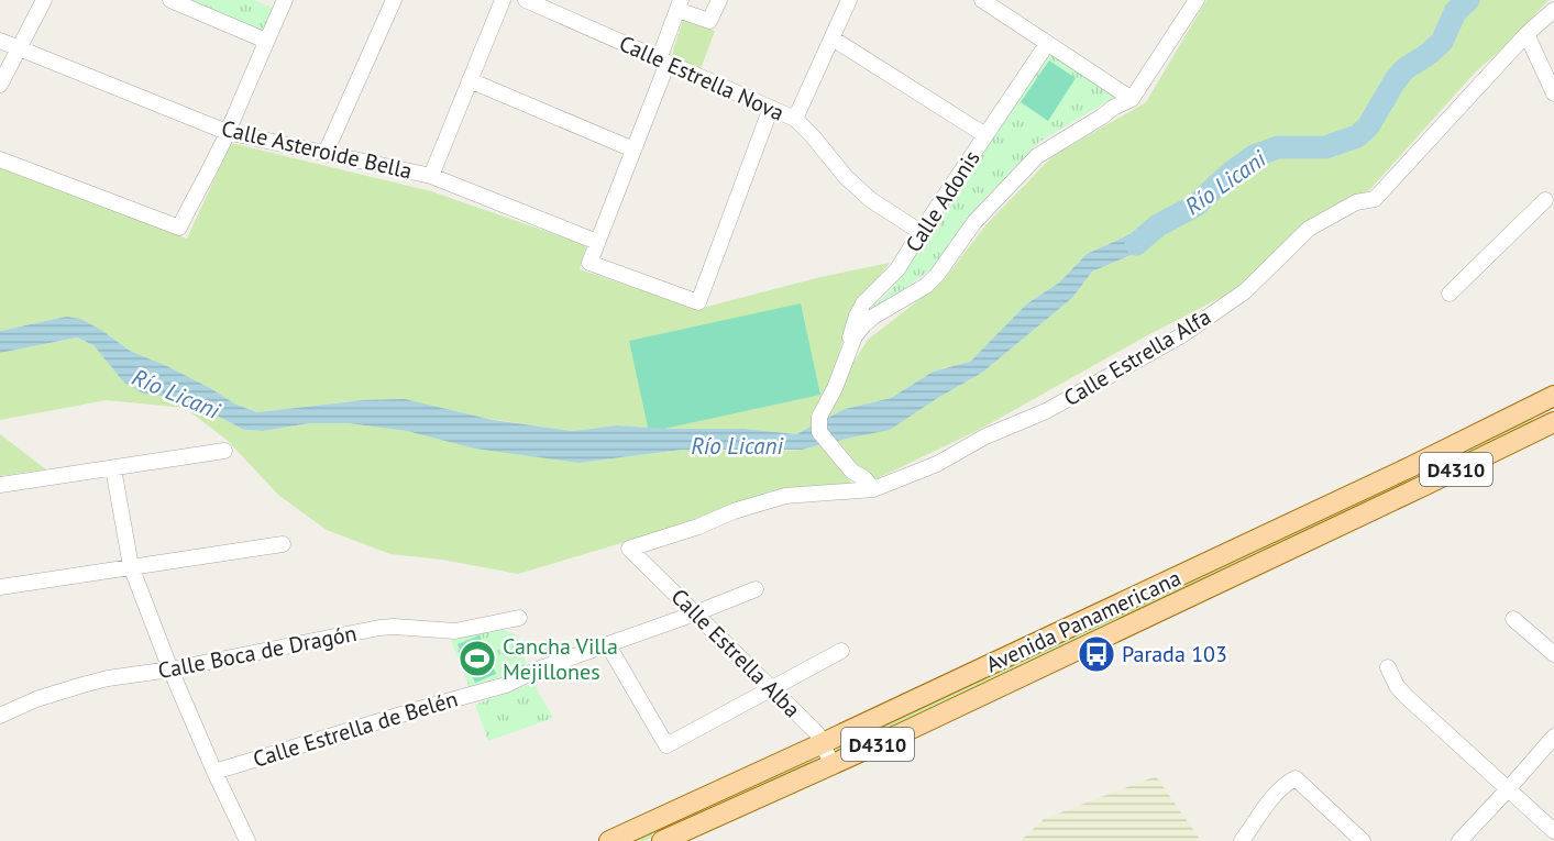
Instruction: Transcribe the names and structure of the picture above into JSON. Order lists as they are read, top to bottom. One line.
{"streets":{"main road":["D4310","Avenida Panamericana"],"street":["Calle Estrella Nova","Calle Asteroide Bella","Calle Adonis","Calle Estrella Alfa","Calle Boca de Dragón","Calle Estrella Alba","Calle Estrella de Belén"]},"crossings":[["Calle Estrella Nova","Calle Adonis"],["Calle Estrella Alfa","Calle Estrella Alba"],["Avenida Panamericana","Calle Estrella Alba"],["Calle Estrella Alba","Calle Estrella de Belén"]],"water":["Río Licani"],"places":{"bus stop":["Parada 103"],"sports":["Cancha Villa Mejillones"]}}
